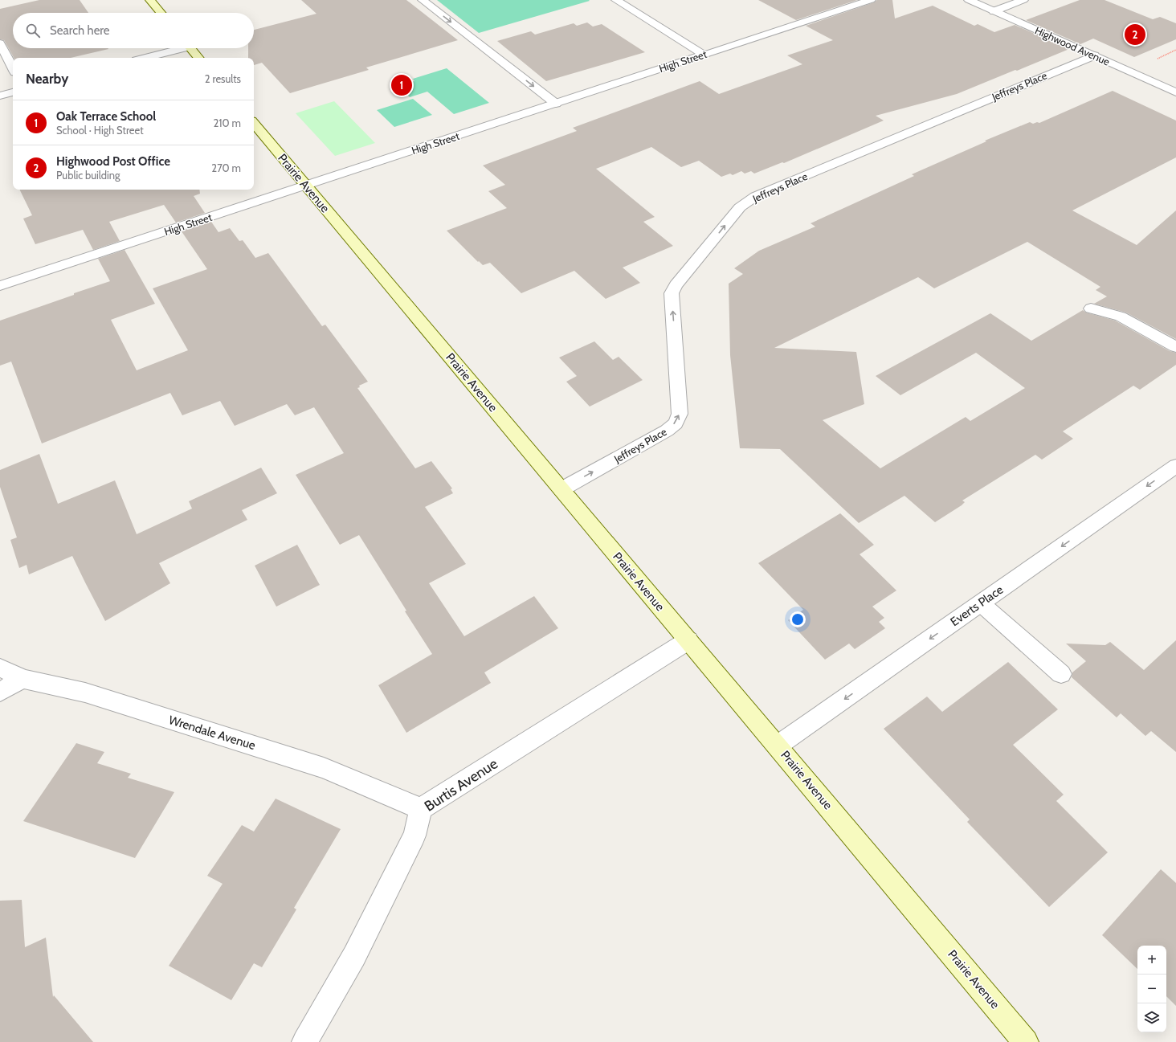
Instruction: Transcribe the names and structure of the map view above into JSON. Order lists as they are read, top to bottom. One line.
{"streets":{"main road":["Prairie Avenue"],"street":["Highwood Avenue","High Street","Jeffreys Place","Everts Place","Wrendale Avenue","Burtis Avenue"]},"crossings":[["Highwood Avenue","Jeffreys Place"],["High Street","Prairie Avenue"],["Jeffreys Place","Prairie Avenue"],["Prairie Avenue","Everts Place"],["Prairie Avenue","Burtis Avenue"],["Wrendale Avenue","Burtis Avenue"]],"one_way":["Jeffreys Place","Everts Place"],"page":{"search":"Search here","pins":["2","1"],"heading":["Nearby","2 results"],"list":[{"mark":"1","name":"Oak Terrace School","note":"School · High Street","value":"210 m"},{"mark":"2","name":"Highwood Post Office","note":"Public building","value":"270 m"}],"map_buttons":["+","−"]}}
